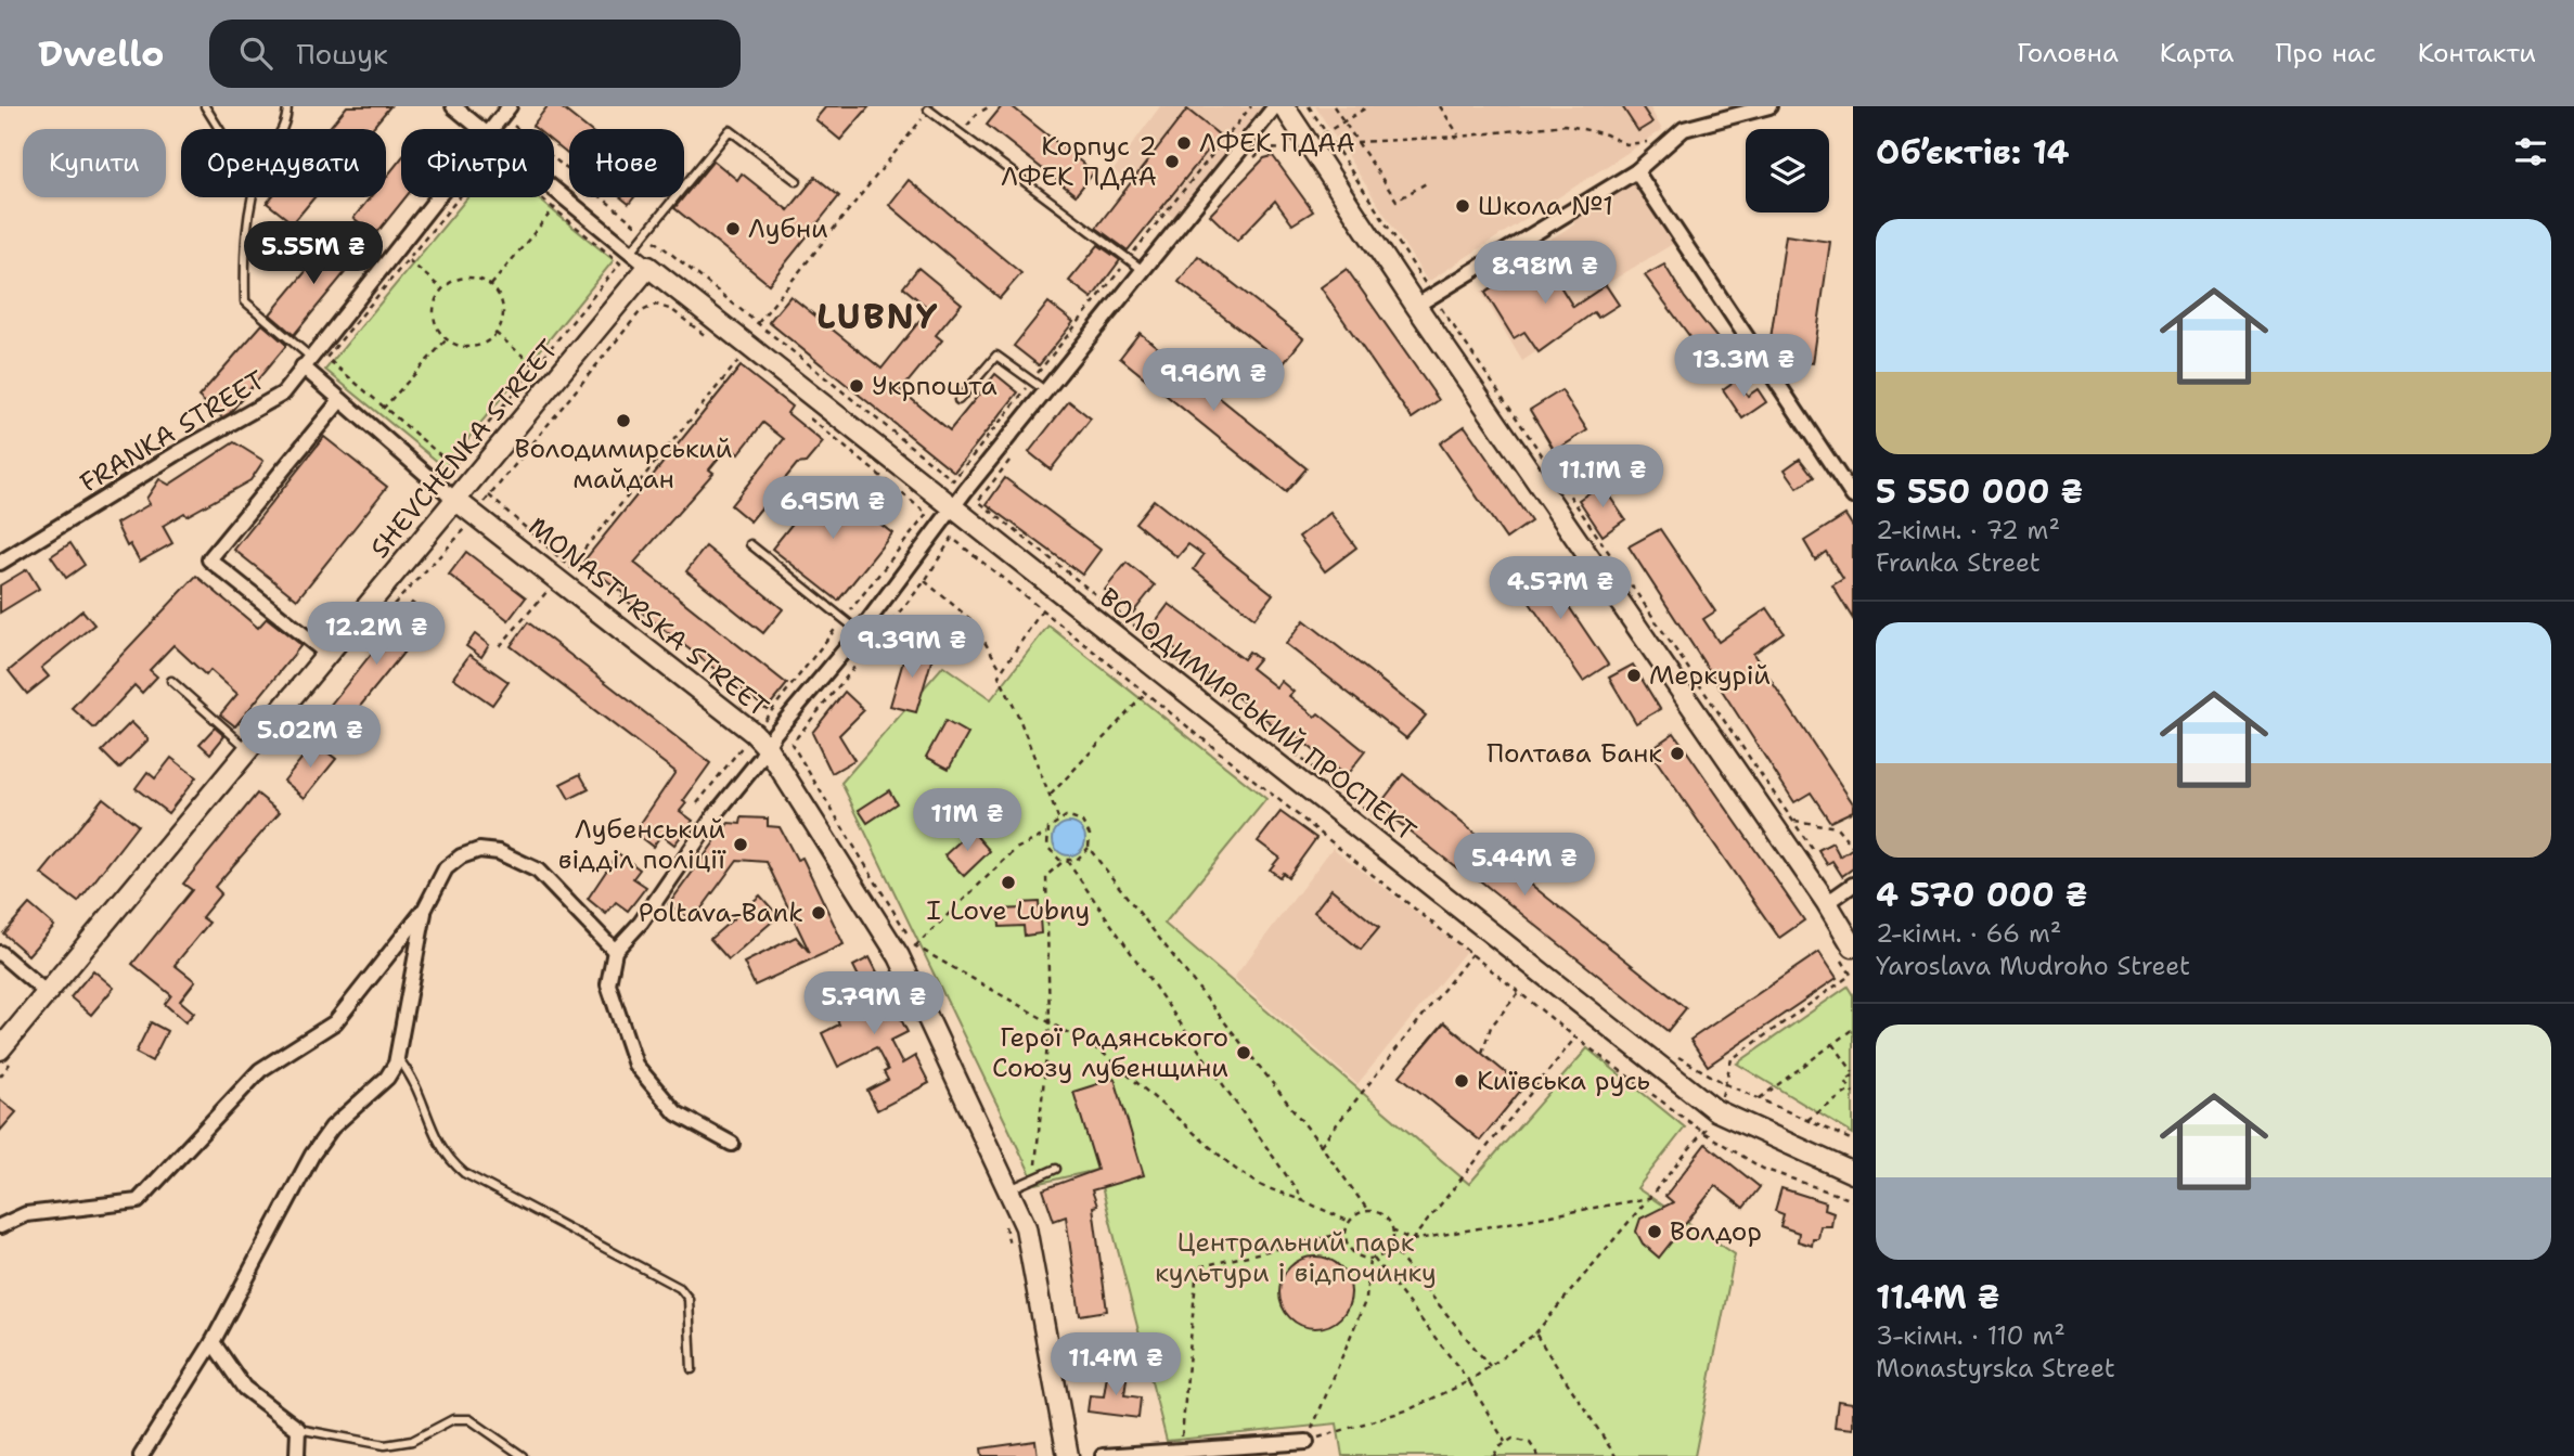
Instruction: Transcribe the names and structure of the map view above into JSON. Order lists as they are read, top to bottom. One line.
{"streets":{"main road":["SHEVCHENKA STREET","MONASTYRSKA STREET","ВОЛОДИМИРСЬКИЙ ПРОСПЕКТ"],"street":["FRANKA STREET"]},"crossings":[["SHEVCHENKA STREET","MONASTYRSKA STREET"],["SHEVCHENKA STREET","ВОЛОДИМИРСЬКИЙ ПРОСПЕКТ"]],"districts":["LUBNY"],"parks":["Центральний парк культури і відпочинку"],"places":["ЛФЕК ПДАА","Корпус 2 ЛФЕК ПДАА","Школа №1","Лубни","Укрпошта","Володимирський майдан","Меркурій","Полтава Банк","Лубенський відділ поліції","I Love Lubny","Poltava-Bank","Герої Радянського Союзу лубенщини","Київська русь","Волдор"],"page":{"header":"Dwello","search":"Пошук","nav":["Головна","Карта","Про нас","Контакти"],"heading":"Об’єктів: 14","chip":["Купити","Орендувати","Фільтри","Нове"],"list":[{"name":"5 550 000 ₴","note":"2-кімн. · 72 m² · Franka Street"},{"name":"4 570 000 ₴","note":"2-кімн. · 66 m² · Yaroslava Mudroho Street"},{"name":"11.4M ₴","note":"3-кімн. · 110 m² · Monastyrska Street"}],"price":["5.55M ₴","8.98M ₴","13.3M ₴","9.96M ₴","11.1M ₴","6.95M ₴","4.57M ₴","12.2M ₴","9.39M ₴","5.02M ₴","11M ₴","5.44M ₴","5.79M ₴","11.4M ₴"]}}
